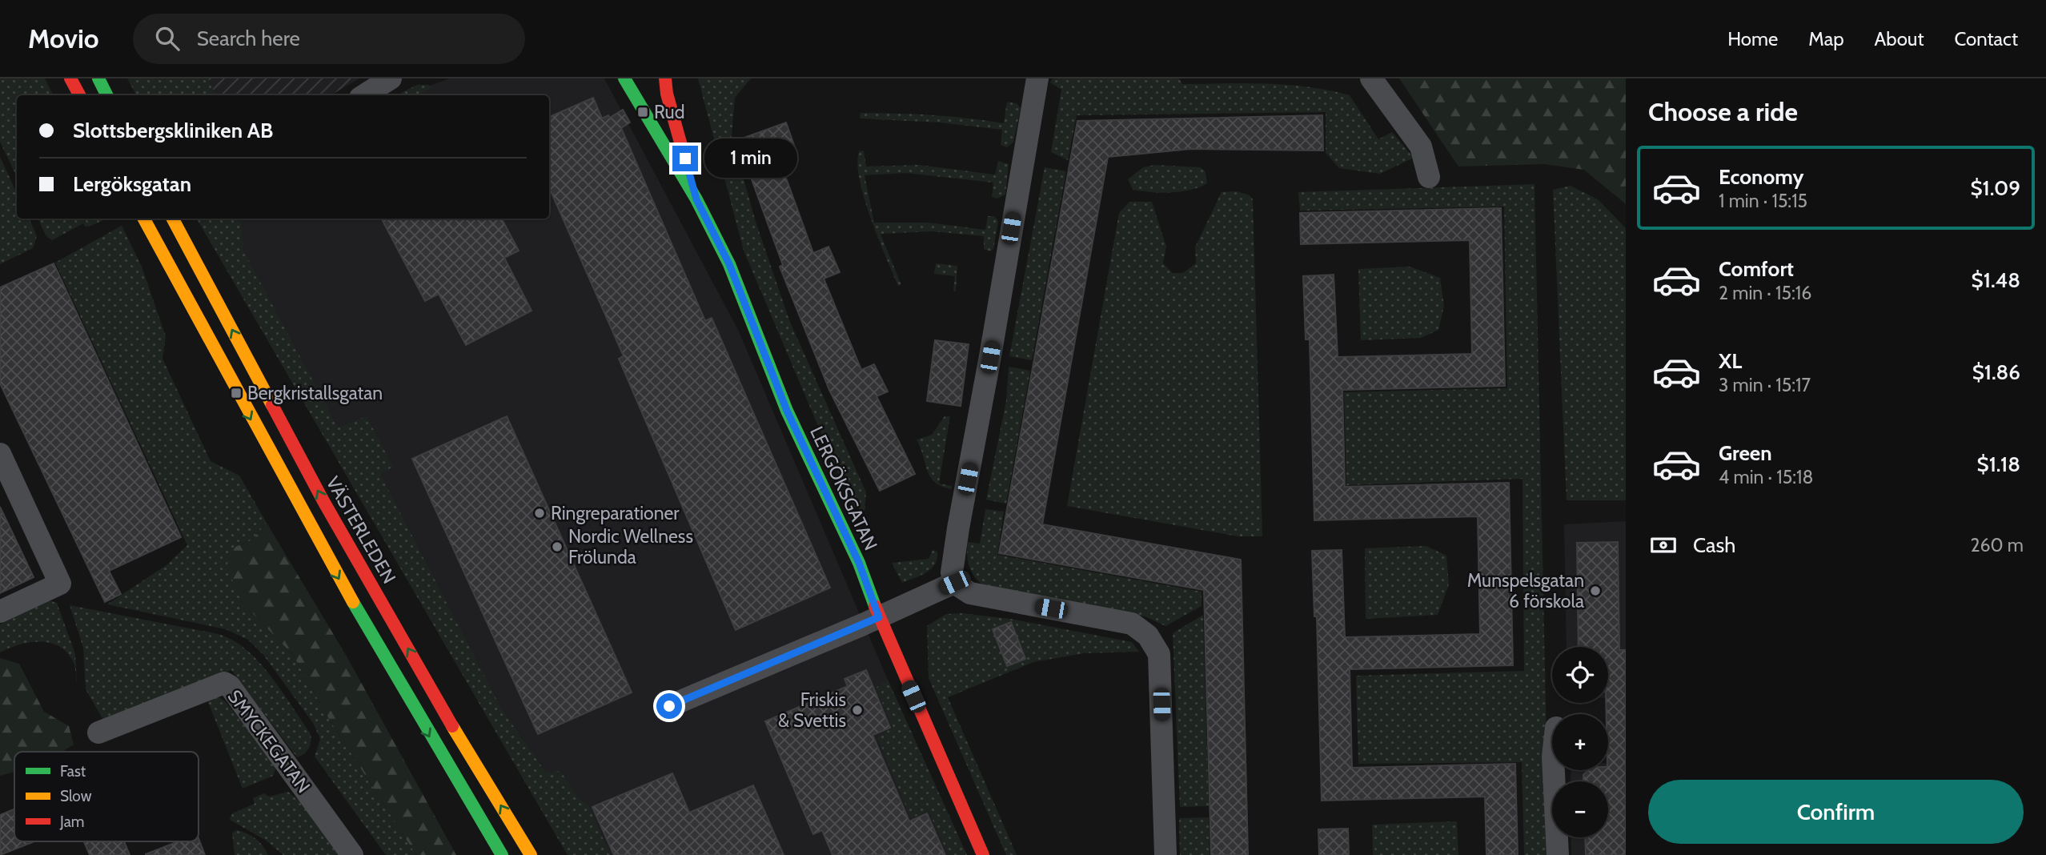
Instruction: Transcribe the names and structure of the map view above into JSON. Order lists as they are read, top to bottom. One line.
{"streets":{"main road":["LERGÖKSGATAN","VÄSTERLEDEN"],"street":["SMYCKEGATAN"]},"places":{"transit":["Rud","Bergkristallsgatan"],"other":["Ringreparationer","Nordic Wellness Frölunda","Munspelsgatan 6 förskola","Friskis & Svettis"]},"legend":["Fast","Slow","Jam"],"page":{"header":"Movio","search":"Search here","nav":["Home","Map","About","Contact"],"heading":"Choose a ride","banner":["Slottsbergskliniken AB","Lergöksgatan"],"bubble":"1 min","list":[{"name":"Economy","note":"1 min · 15:15","value":"$1.09"},{"name":"Comfort","note":"2 min · 15:16","value":"$1.48"},{"name":"XL","note":"3 min · 15:17","value":"$1.86"},{"name":"Green","note":"4 min · 15:18","value":"$1.18"}],"pay":["Cash","260 m"],"map_buttons":["+","−"],"buttons":"Confirm"}}
